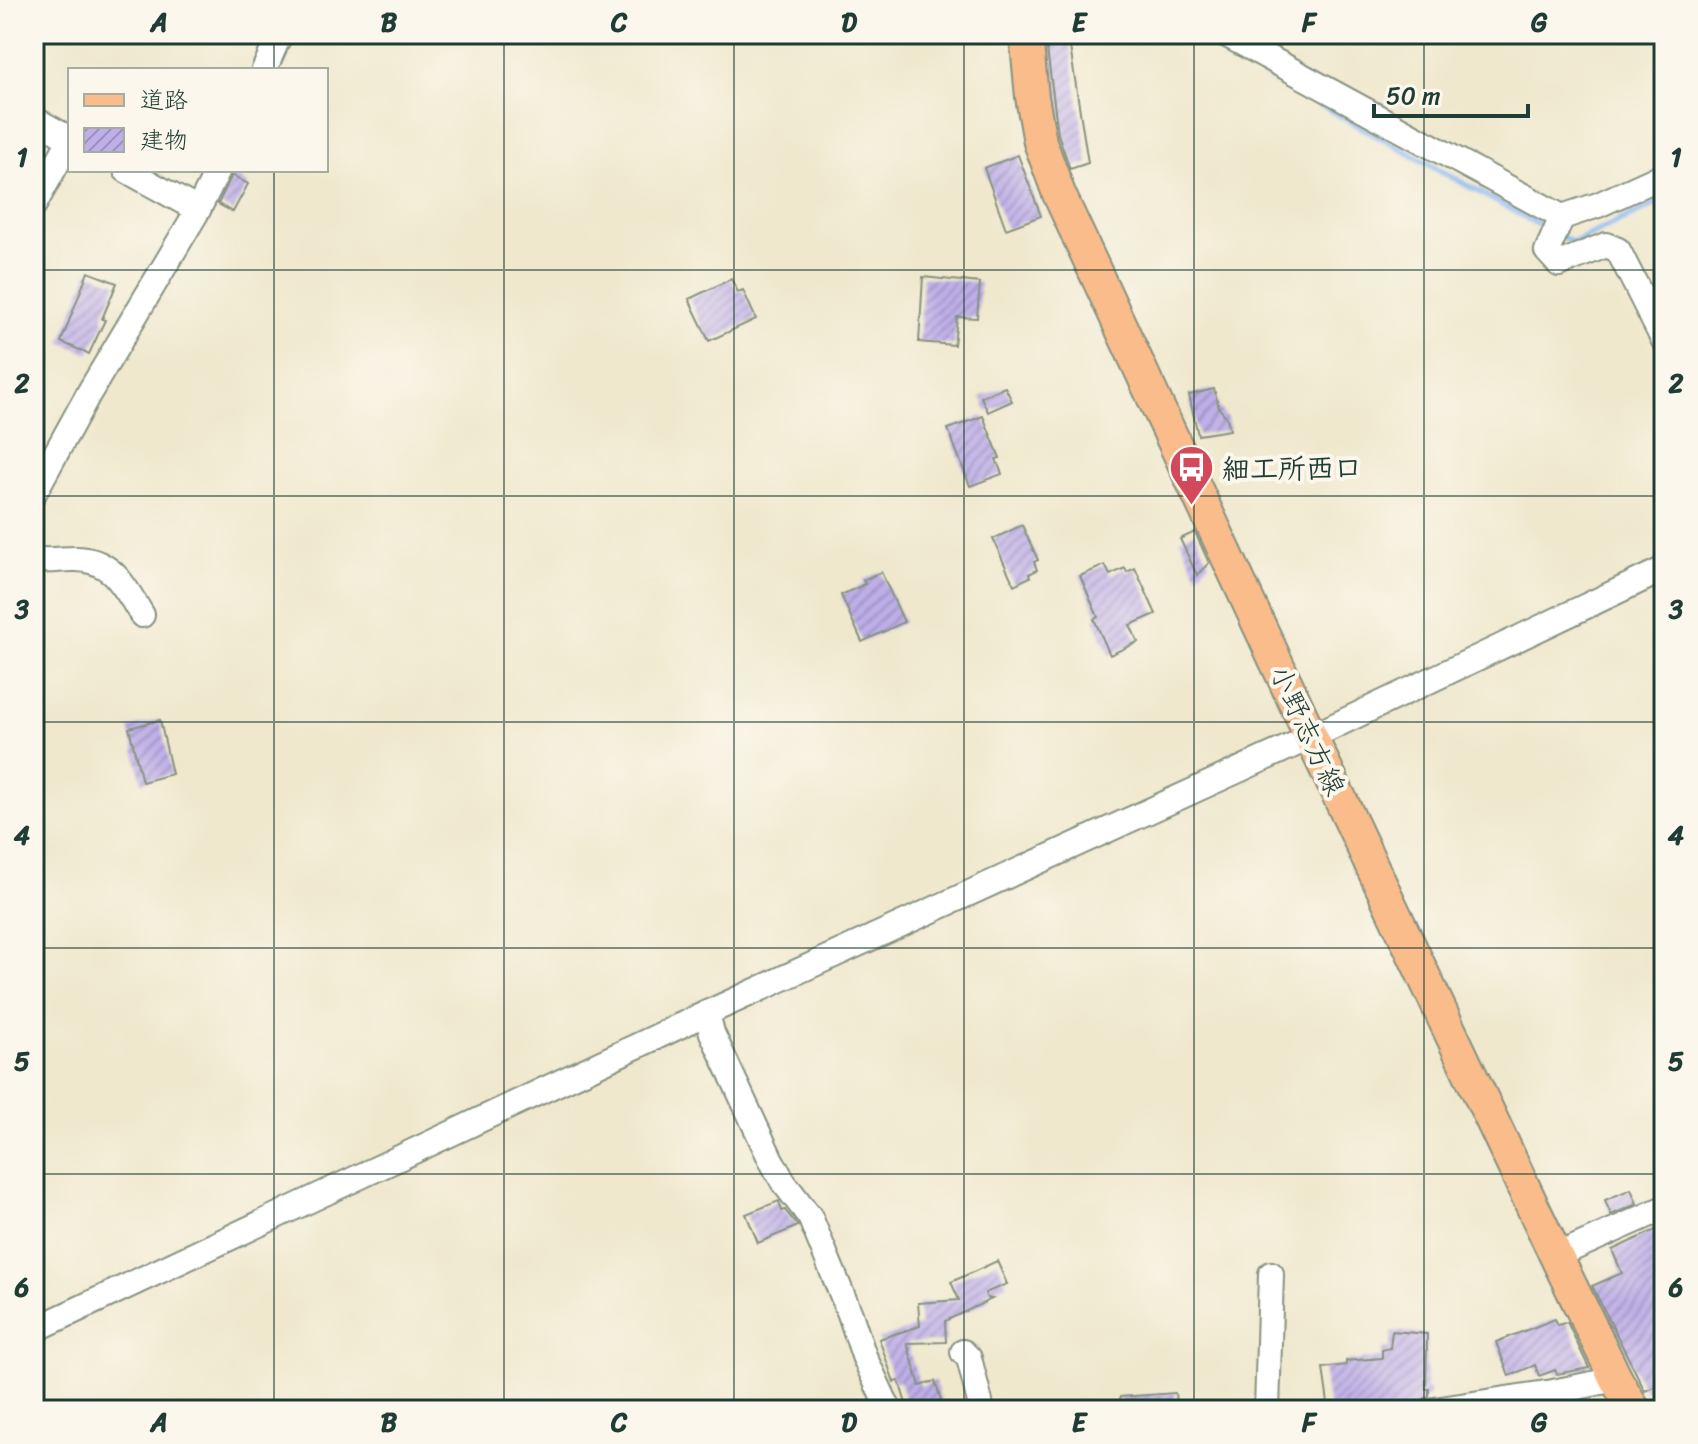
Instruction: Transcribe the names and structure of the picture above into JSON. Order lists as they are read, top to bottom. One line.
{"streets":{"main road":["小野志方線"]},"places":{"bus stop":["細工所西口"]},"legend":["道路","建物"],"scale_bar":"50 m","grid":{"columns":["A","B","C","D","E","F","G"],"rows":["1","2","3","4","5","6"]}}
